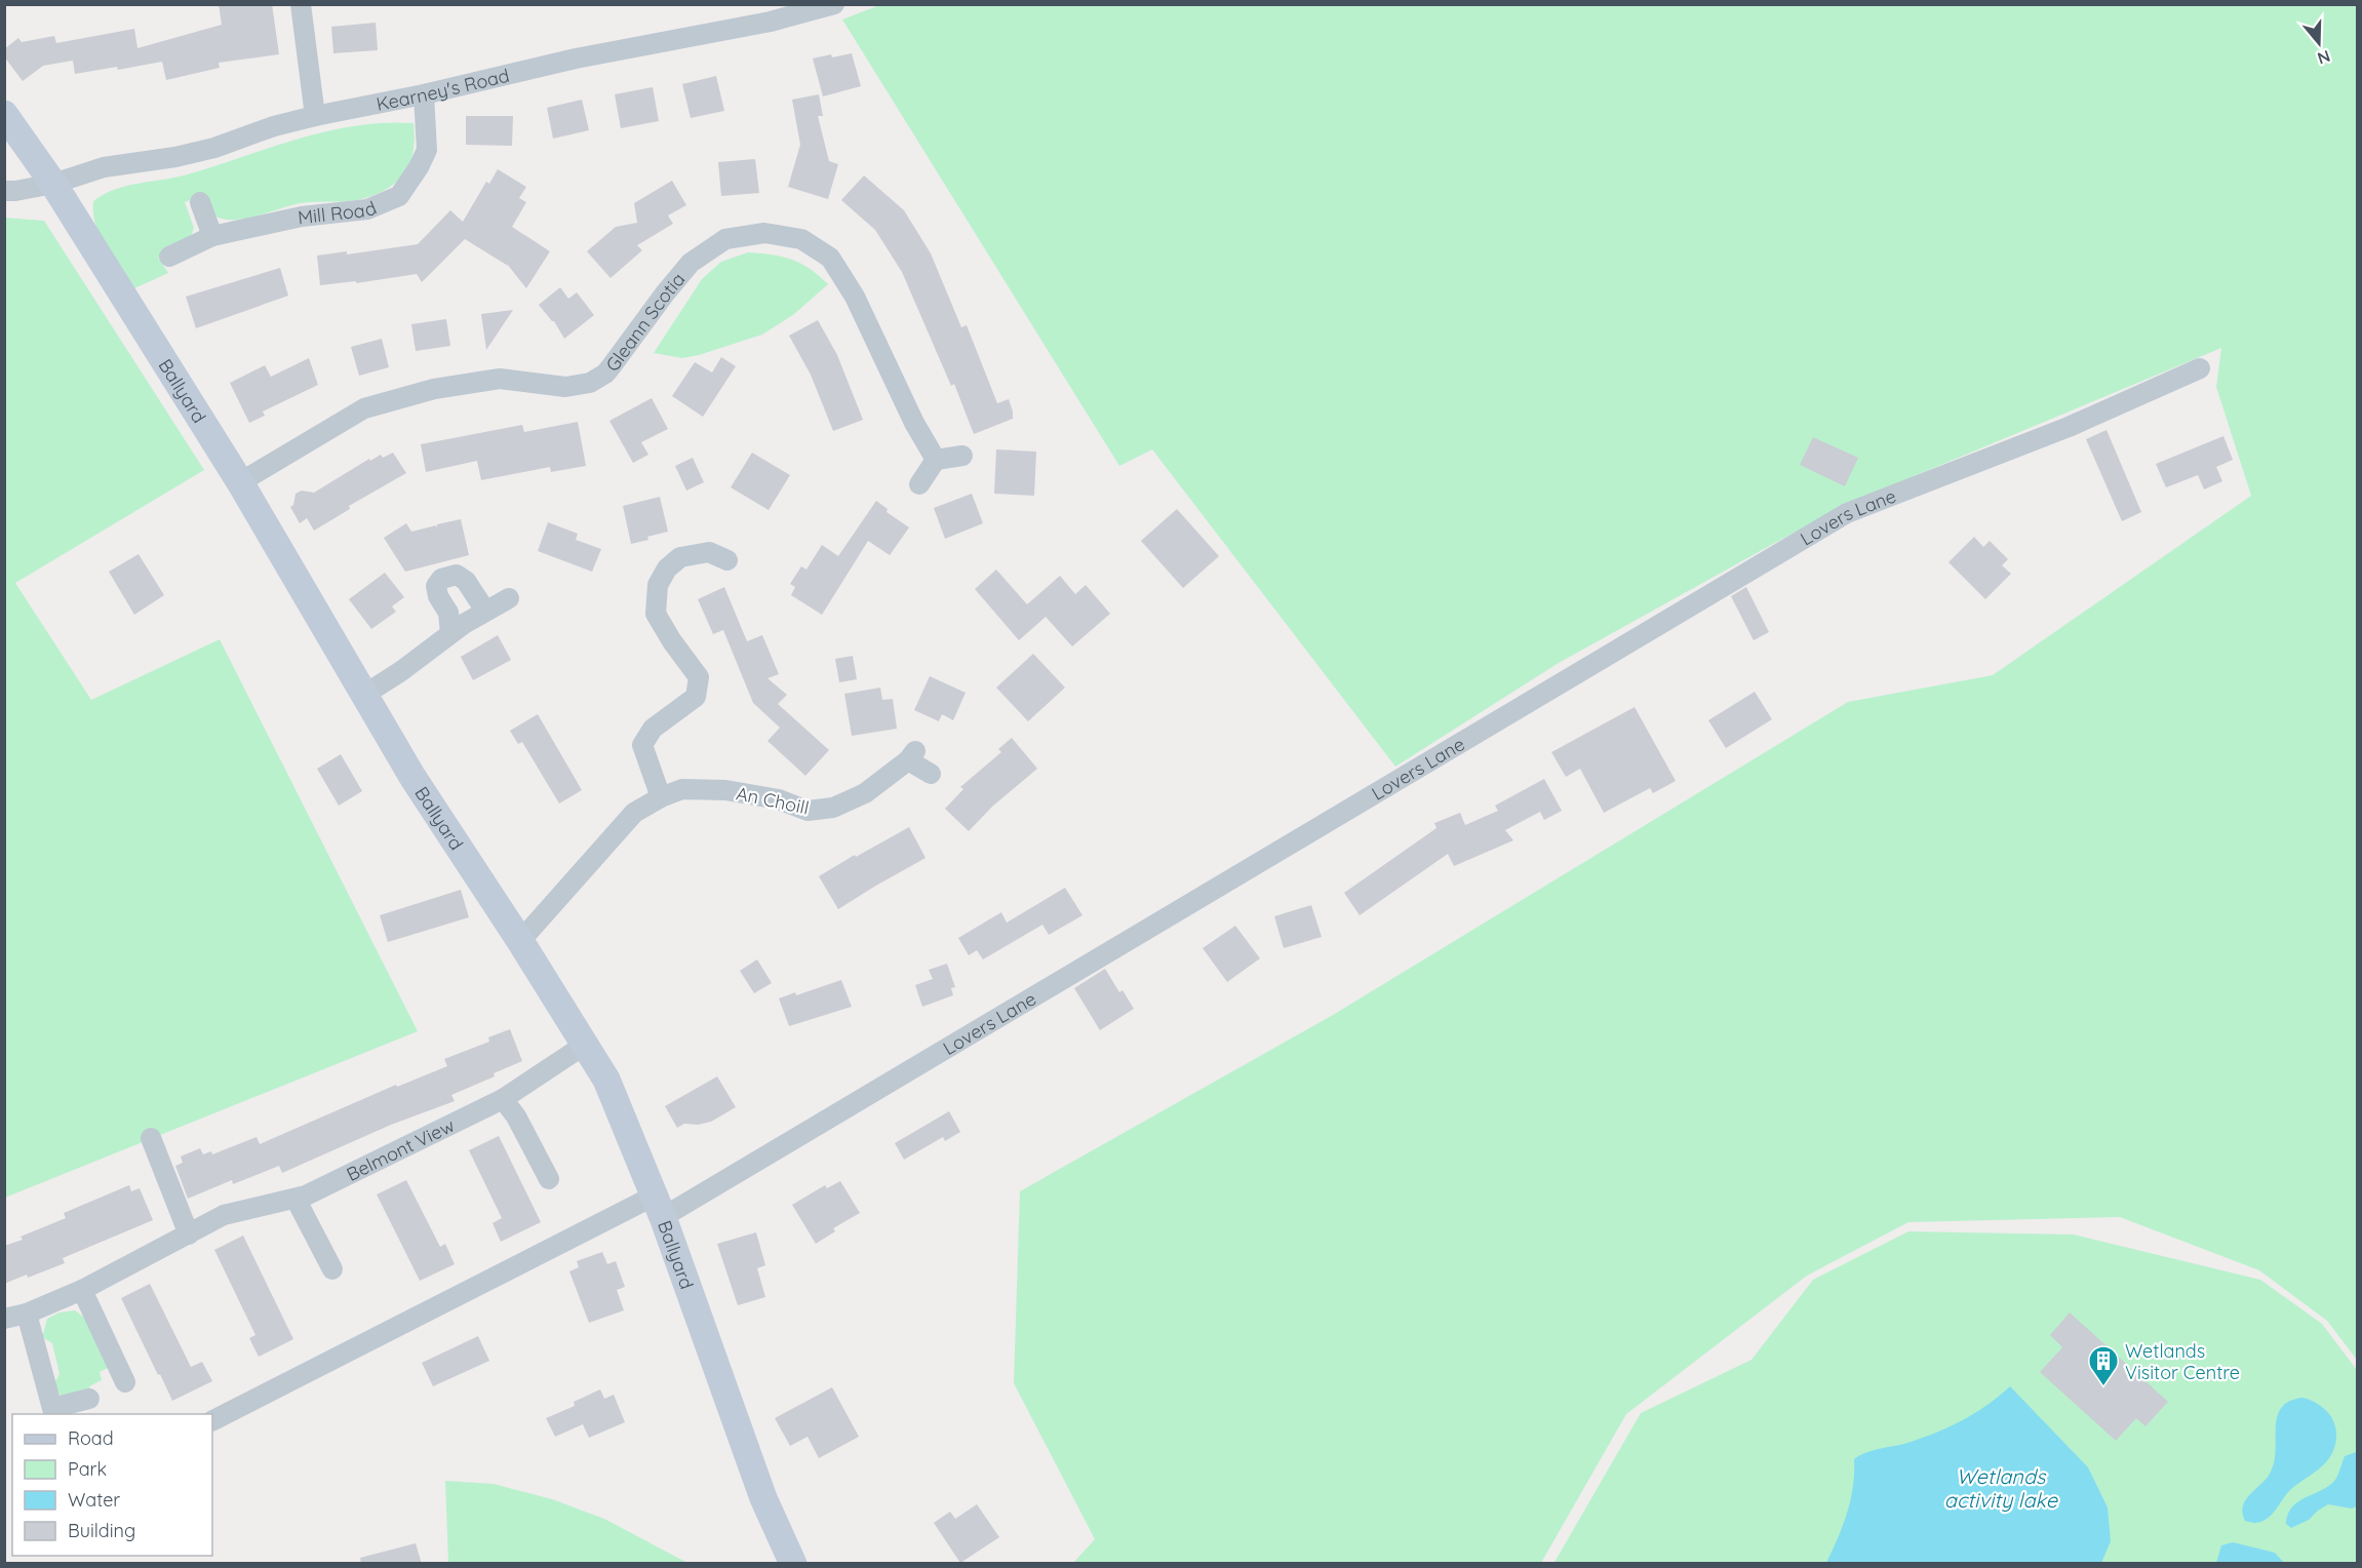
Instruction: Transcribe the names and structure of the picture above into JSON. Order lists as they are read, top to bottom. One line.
{"streets":{"street":["Kearney's Road","Mill Road","Gleann Scotia","Ballyard","Lovers Lane","An Choill","Belmont View"]},"crossings":[["Kearney's Road","Mill Road"],["Kearney's Road","Ballyard"],["Gleann Scotia","Ballyard"],["Ballyard","Lovers Lane"],["Ballyard","An Choill"],["Ballyard","Belmont View"]],"water":["Wetlands activity lake"],"places":{"building":["Wetlands Visitor Centre"]},"legend":["Road","Park","Water","Building"],"north":"bottom"}
